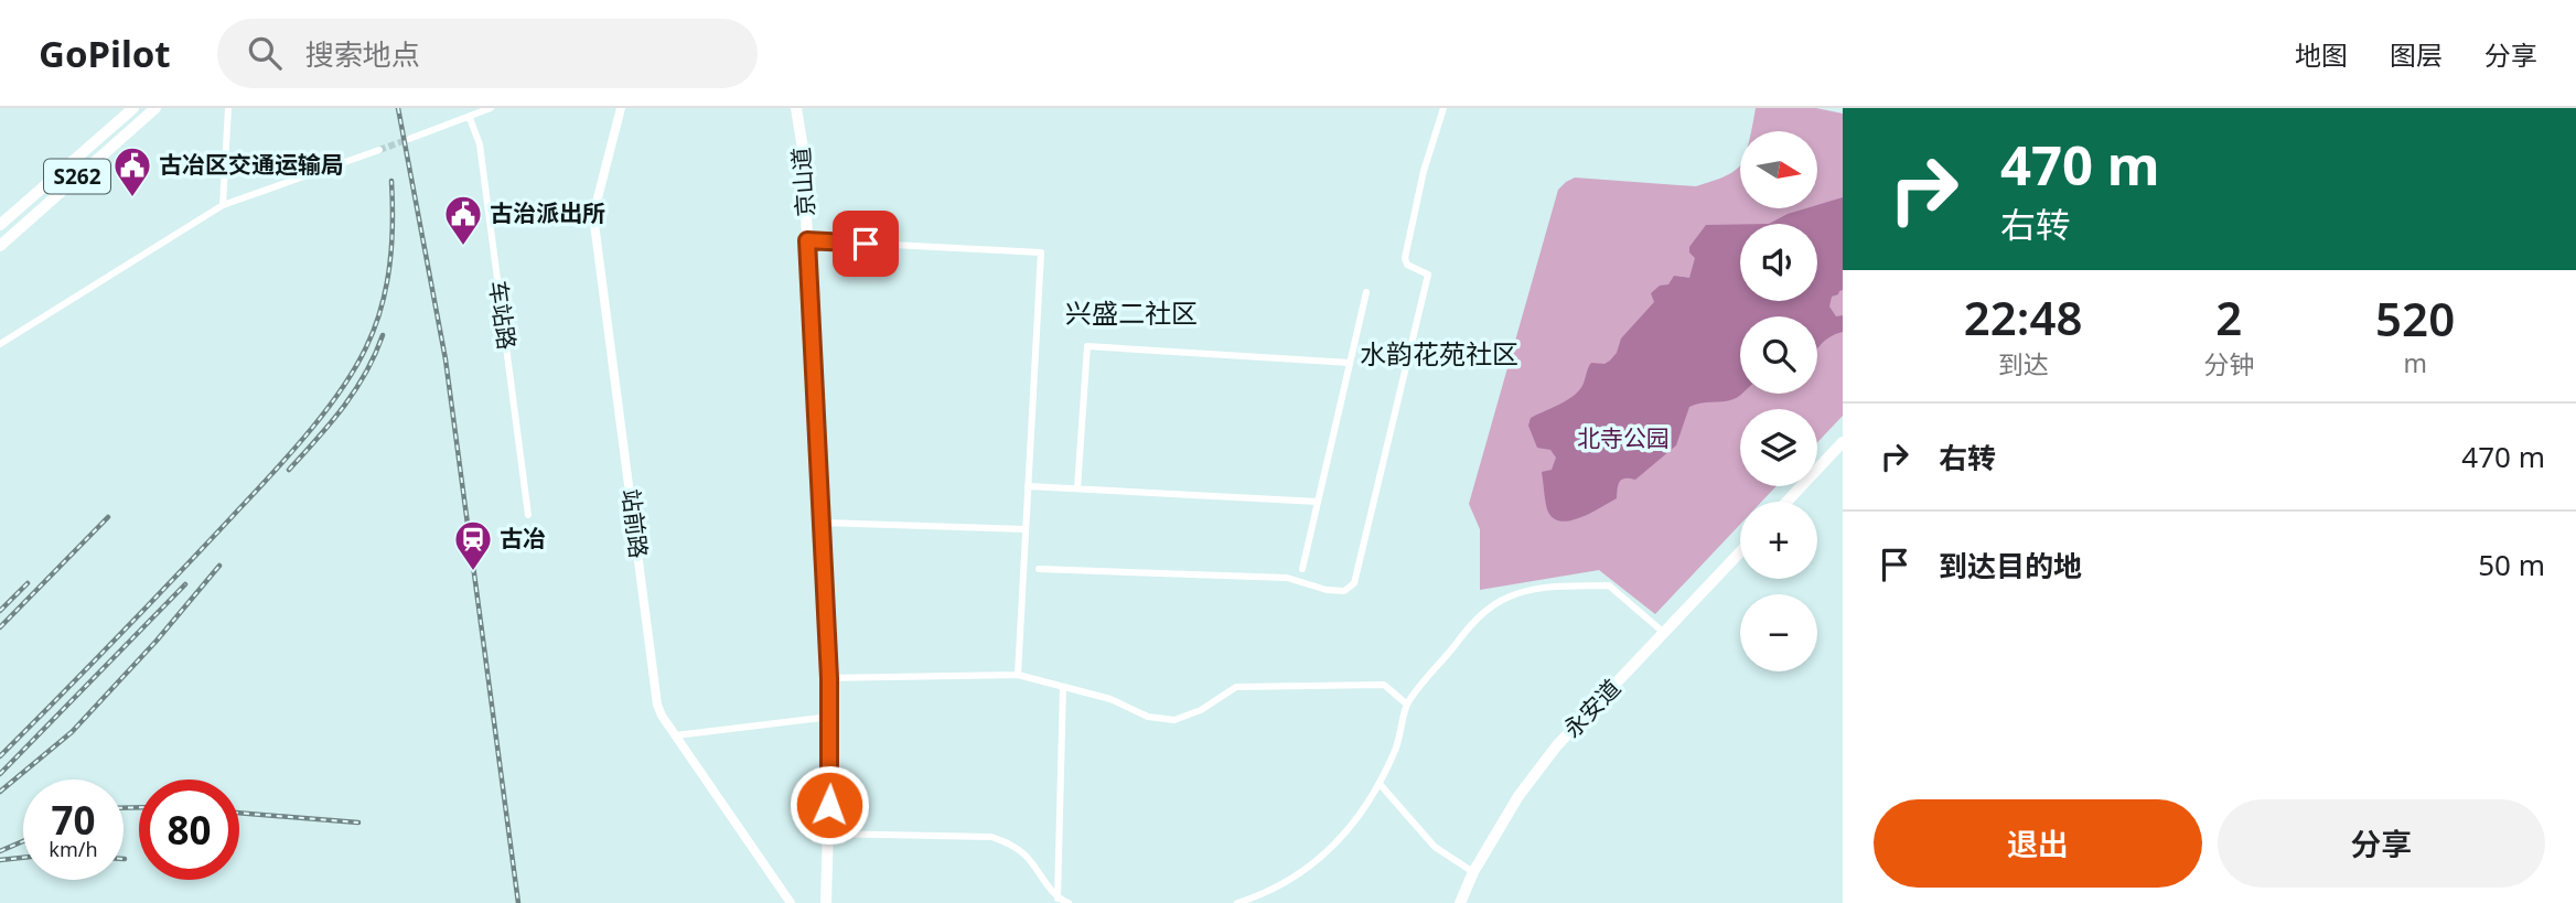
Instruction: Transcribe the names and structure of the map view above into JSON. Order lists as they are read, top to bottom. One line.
{"streets":{"main road":["S262","京山道","永安道"],"street":["车站路","站前路"]},"districts":["兴盛二社区","水韵花苑社区"],"parks":["北寺公园"],"places":{"public building":["古冶区交通运输局","古治派出所"],"station":["古冶"]},"north":"right","page":{"header":"GoPilot","search":"搜索地点","nav":["地图","图层","分享"],"turn":["470 m","右转"],"map_buttons":["+","−"],"eta":["22:48","到达","2","分钟","520","m"],"list":[{"name":"右转","value":"470 m"},{"name":"到达目的地","value":"50 m"}],"speed":"70 km/h","limit":"80","buttons":["退出","分享"]}}
